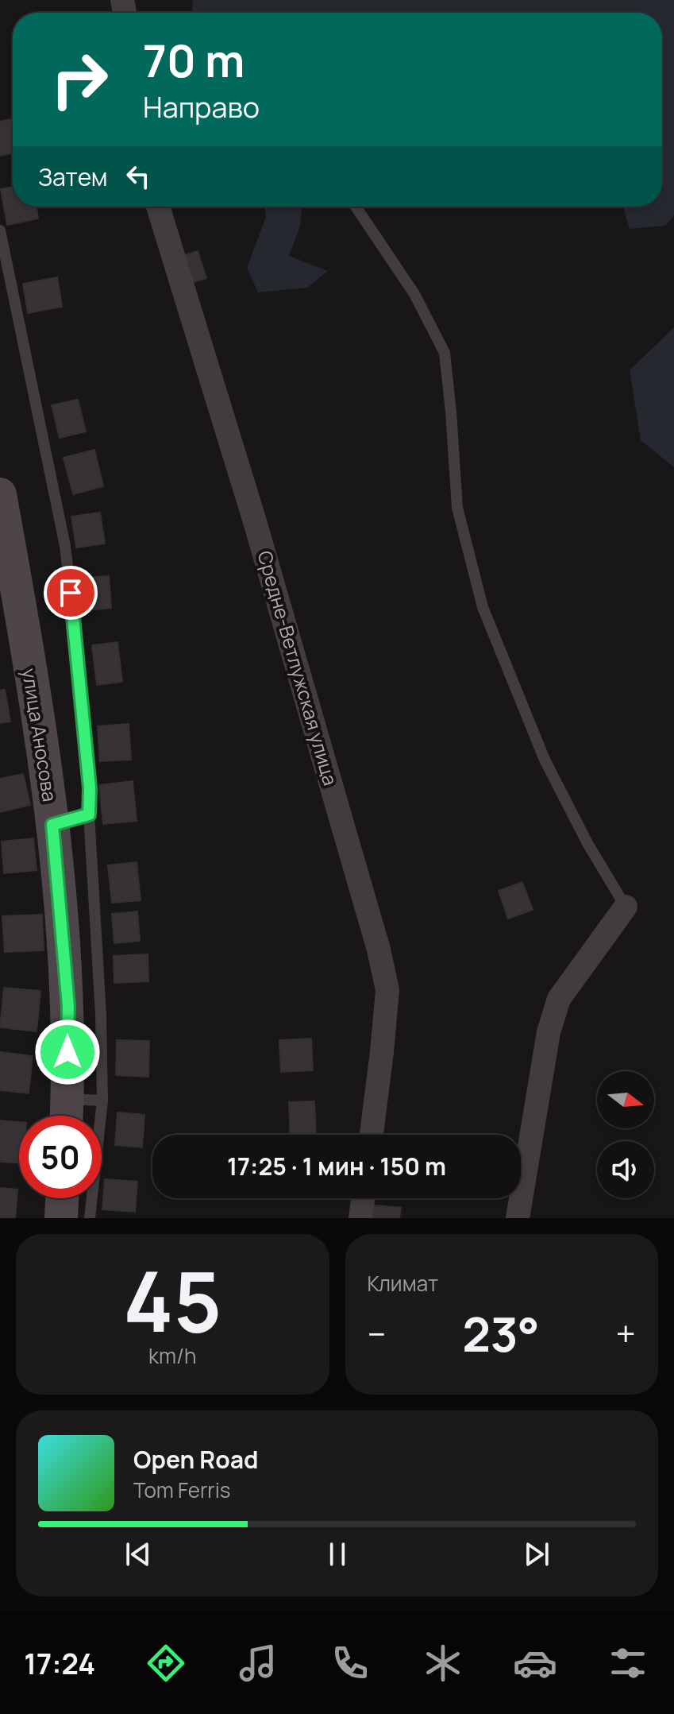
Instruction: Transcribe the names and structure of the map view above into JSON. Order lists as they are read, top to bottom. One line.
{"streets":{"main road":["улица Аносова"],"street":["Средне-Ветлужская улица"]},"north":"right","page":{"turn":["70 m","Направо"],"then":"Затем","limit":"50","trip":"17:25 · 1 мин · 150 m","tile":[["45","km/h"],"Климат"],"heat":["−","23°","+"],"song":["Open Road","Tom Ferris"],"tabs":"17:24"}}
